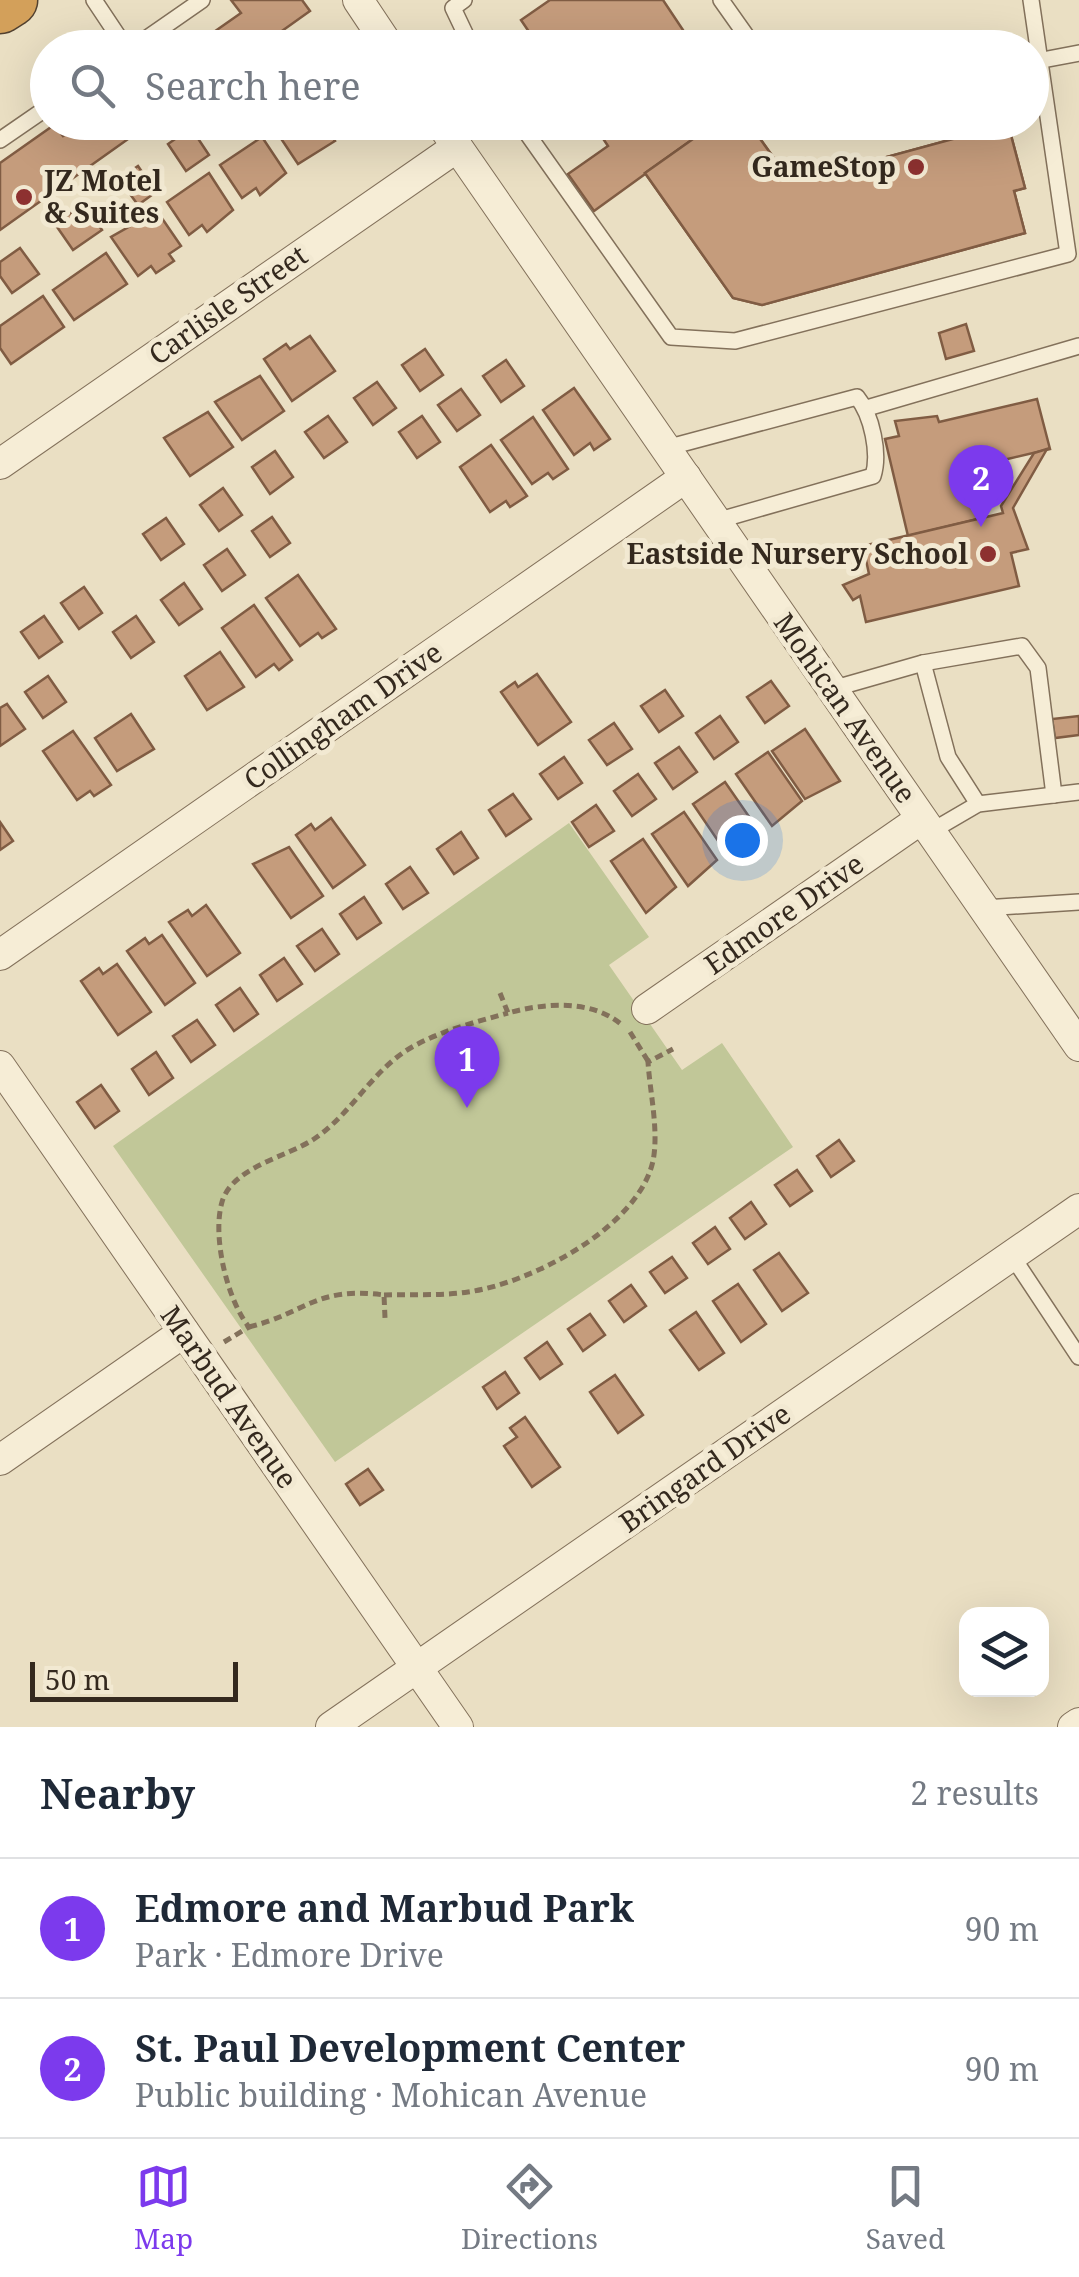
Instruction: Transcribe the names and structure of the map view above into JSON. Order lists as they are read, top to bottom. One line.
{"streets":{"street":["Carlisle Street","Mohican Avenue","Collingham Drive","Edmore Drive","Marbud Avenue","Bringard Drive"]},"crossings":[["Mohican Avenue","Collingham Drive"],["Mohican Avenue","Edmore Drive"],["Marbud Avenue","Bringard Drive"]],"places":["GameStop","JZ Motel & Suites","Eastside Nursery School"],"scale_bar":"50 m","page":{"search":"Search here","pins":["2","1"],"scale":"50 m","heading":["Nearby","2 results"],"list":[{"mark":"1","name":"Edmore and Marbud Park","note":"Park · Edmore Drive","value":"90 m"},{"mark":"2","name":"St. Paul Development Center","note":"Public building · Mohican Avenue","value":"90 m"}],"nav":["Map","Directions","Saved"]}}
